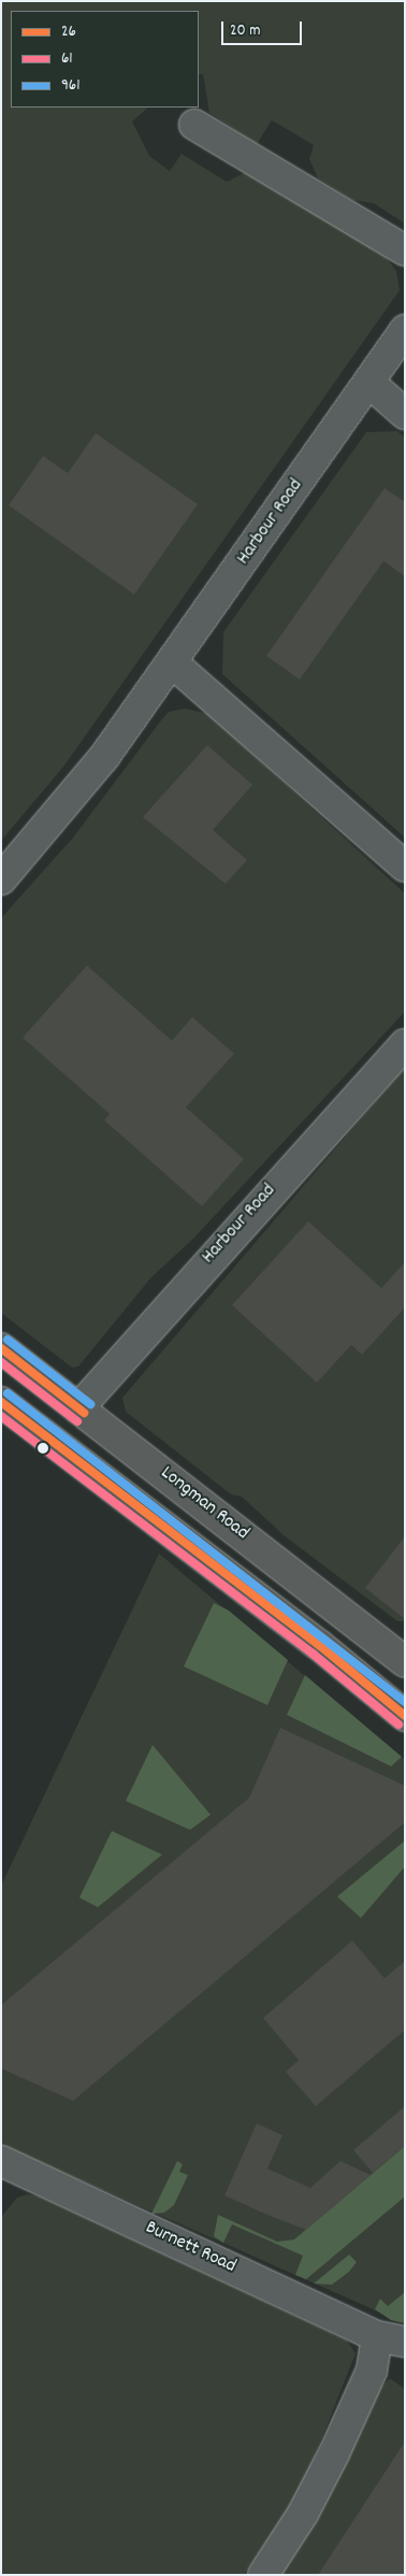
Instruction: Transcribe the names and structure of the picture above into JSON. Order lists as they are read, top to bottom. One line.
{"streets":{"highway":["Longman Road"],"street":["Harbour Road","Burnett Road"]},"crossings":[["Harbour Road","Longman Road"]],"lines":["transit line 961","transit line 26","transit line 61"],"legend":["26","61","961"],"scale_bar":"20 m"}
